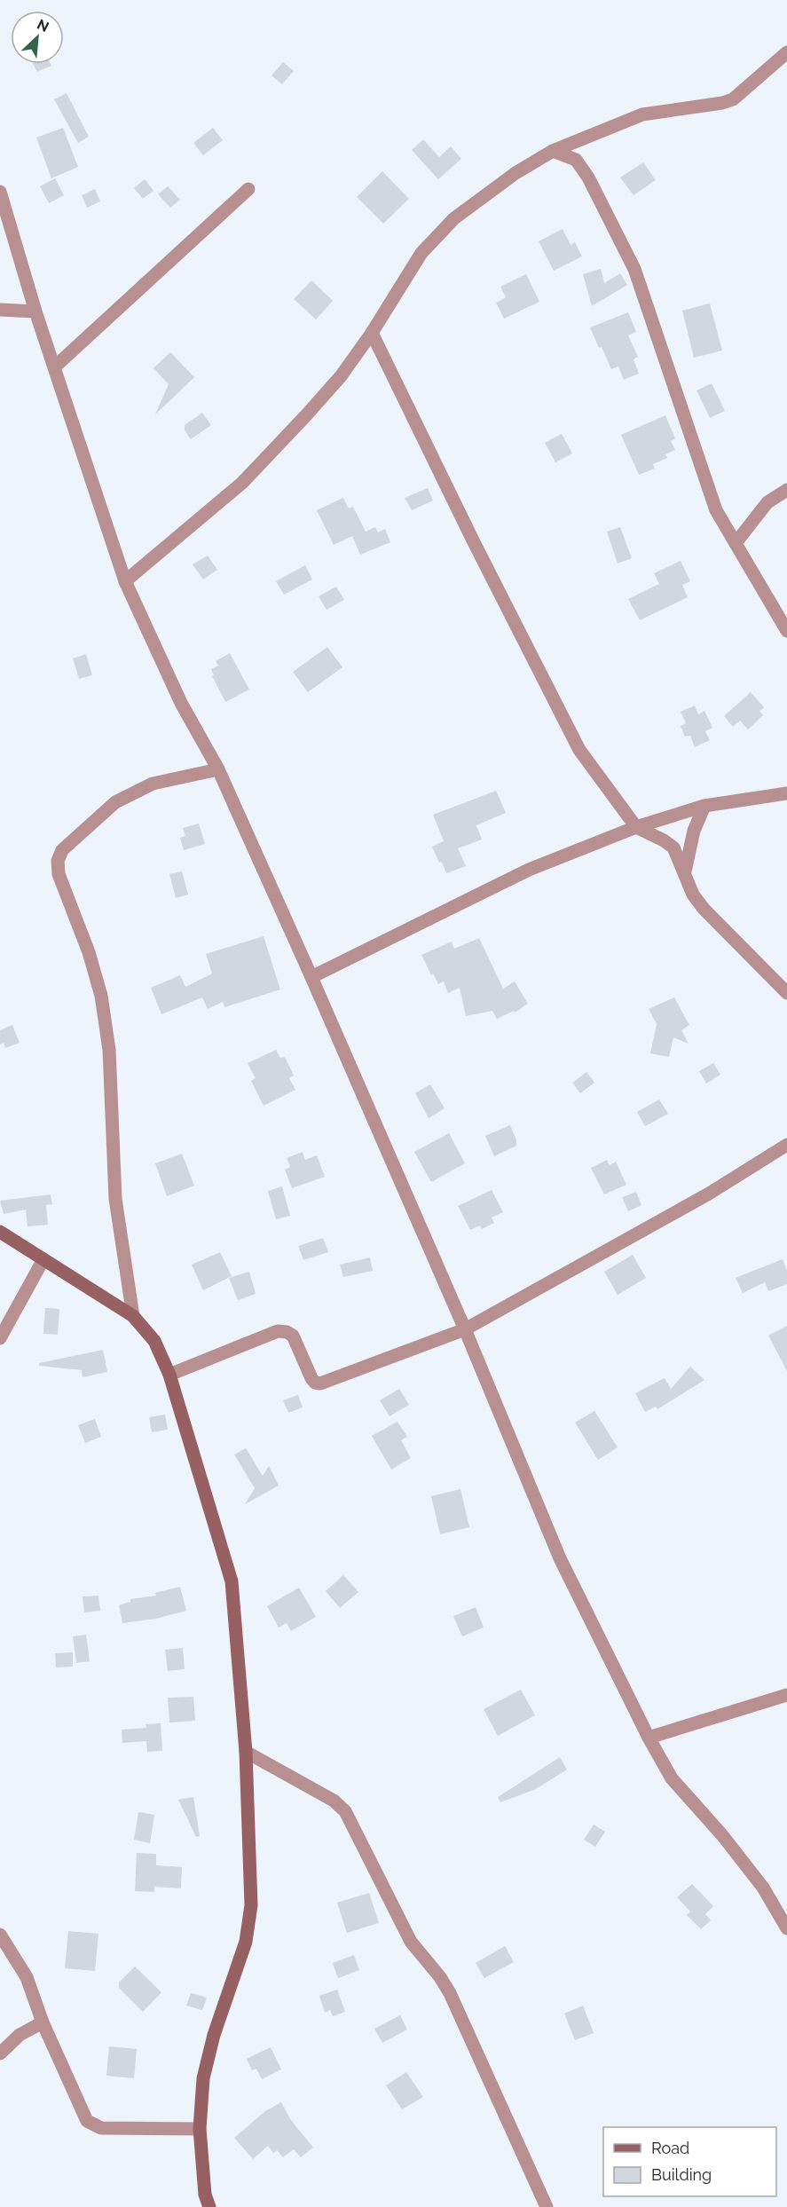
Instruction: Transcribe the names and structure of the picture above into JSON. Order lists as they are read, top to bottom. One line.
{"legend":["Road","Building"],"north":"top right"}
